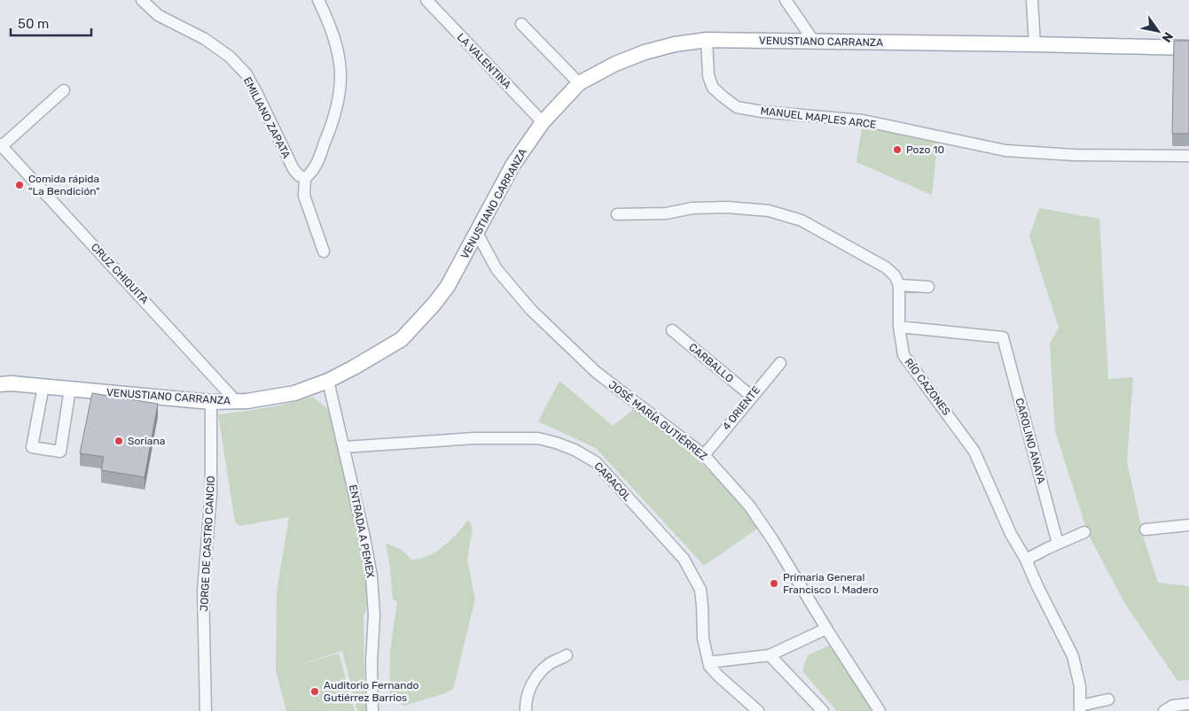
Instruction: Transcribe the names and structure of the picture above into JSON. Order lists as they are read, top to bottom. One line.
{"streets":{"main road":["VENUSTIANO CARRANZA"],"street":["LA VALENTINA","EMILIANO ZAPATA","MANUEL MAPLES ARCE","CRUZ CHIQUITA","CARBALLO","RÍO CAZONES","4 ORIENTE","JOSÉ MARÍA GUTIÉRREZ","CAROLINO ANAYA","CARACOL","ENTRADA A PEMEX","JORGE DE CASTRO CANCIO"]},"crossings":[["VENUSTIANO CARRANZA","LA VALENTINA"],["VENUSTIANO CARRANZA","MANUEL MAPLES ARCE"],["VENUSTIANO CARRANZA","CRUZ CHIQUITA"],["VENUSTIANO CARRANZA","JOSÉ MARÍA GUTIÉRREZ"],["VENUSTIANO CARRANZA","ENTRADA A PEMEX"],["VENUSTIANO CARRANZA","JORGE DE CASTRO CANCIO"],["CARBALLO","4 ORIENTE"],["RÍO CAZONES","CAROLINO ANAYA"],["4 ORIENTE","JOSÉ MARÍA GUTIÉRREZ"],["CARACOL","ENTRADA A PEMEX"]],"places":["Pozo 10","Comida rápida \"La Bendición\"","Soriana","Primaria General Francisco I. Madero","Auditorio Fernando Gutiérrez Barrios"],"scale_bar":"50 m","north":"bottom right"}
